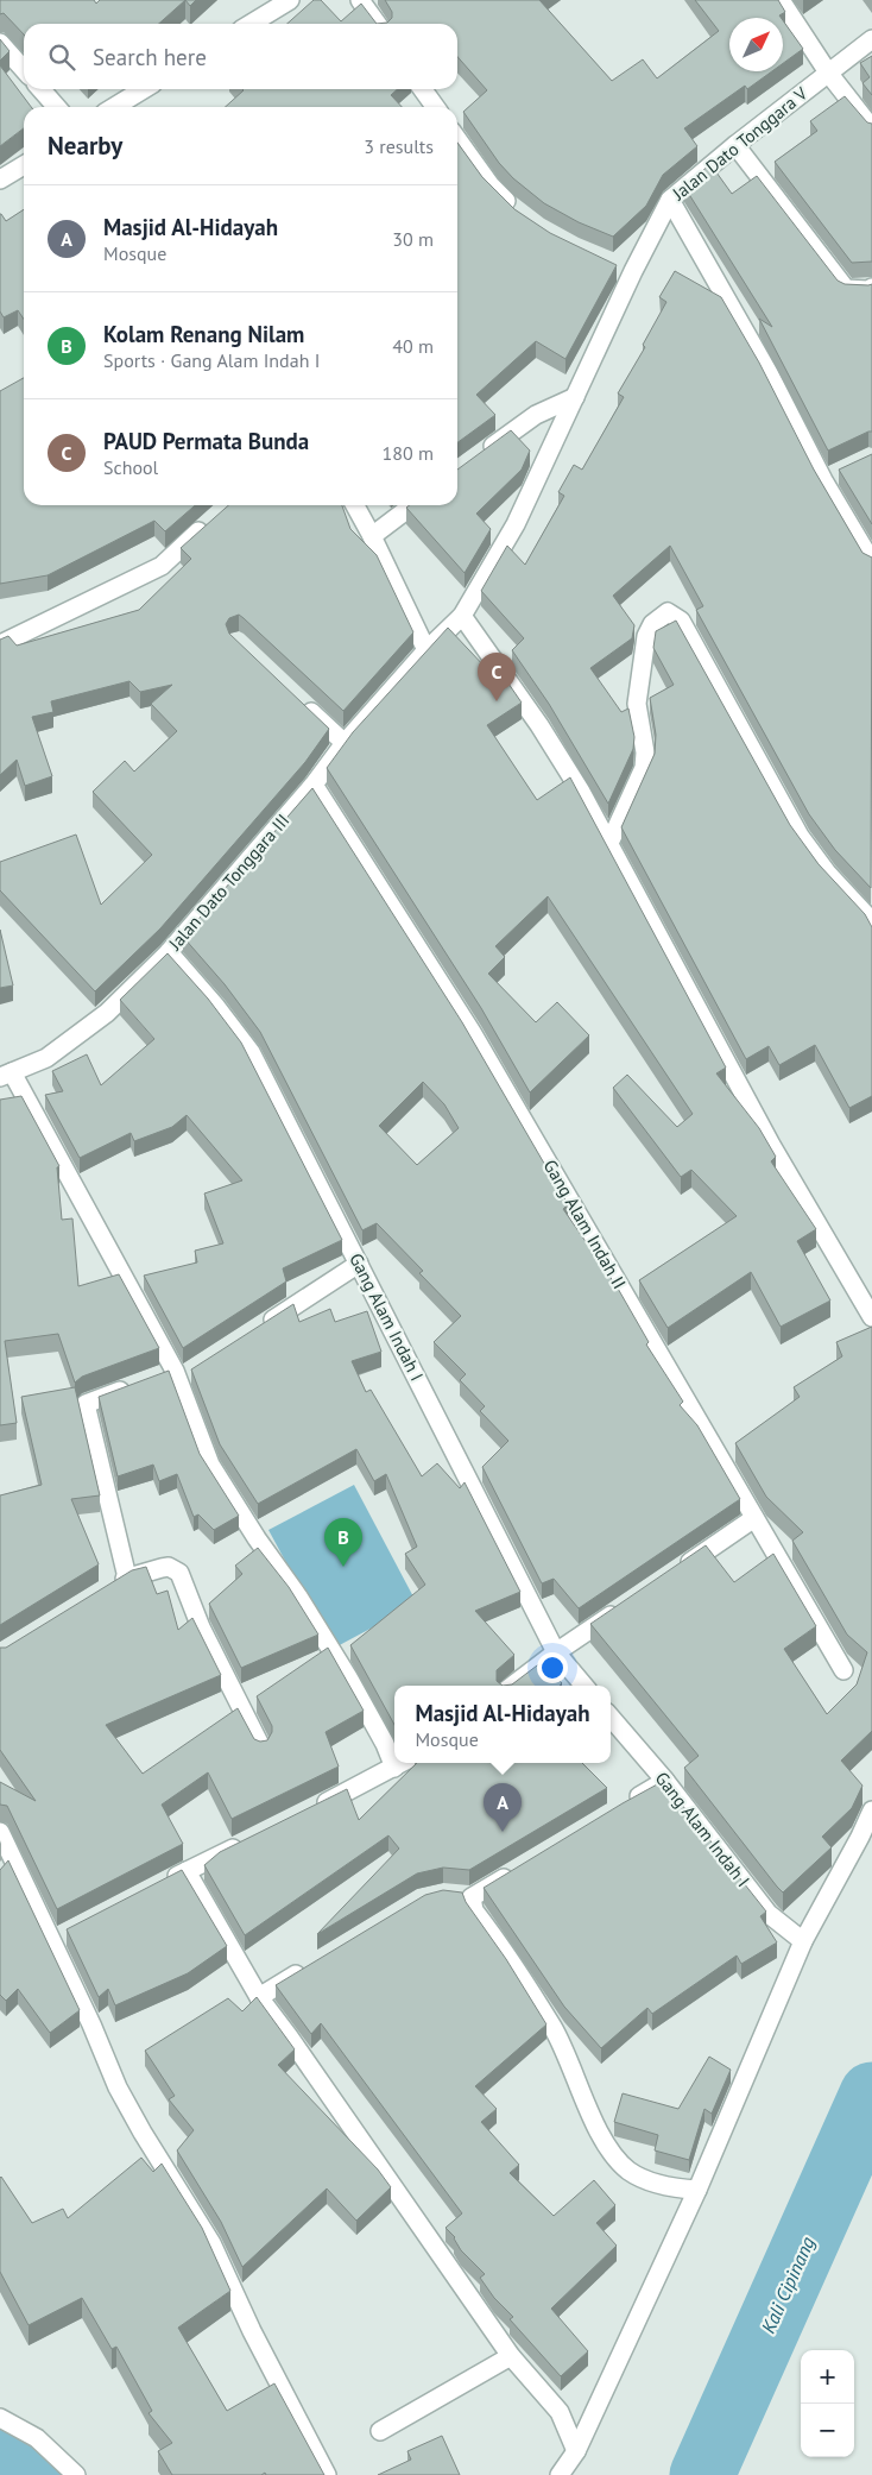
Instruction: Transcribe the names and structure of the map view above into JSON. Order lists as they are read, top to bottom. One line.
{"streets":{"street":["Jalan Dato Tonggara V","Jalan Dato Tonggara III","Gang Alam Indah II","Gang Alam Indah I"]},"crossings":[["Jalan Dato Tonggara V","Jalan Dato Tonggara III"],["Jalan Dato Tonggara III","Gang Alam Indah II"],["Jalan Dato Tonggara III","Gang Alam Indah I"]],"water":["Kali Cipinang"],"north":"top right","page":{"search":"Search here","heading":["Nearby","3 results"],"list":[{"mark":"A","name":"Masjid Al-Hidayah","note":"Mosque","value":"30 m"},{"mark":"B","name":"Kolam Renang Nilam","note":"Sports · Gang Alam Indah I","value":"40 m"},{"mark":"C","name":"PAUD Permata Bunda","note":"School","value":"180 m"}],"pins":["C","B","A"],"popup":["Masjid Al-Hidayah","Mosque"],"map_buttons":["+","−"]}}
